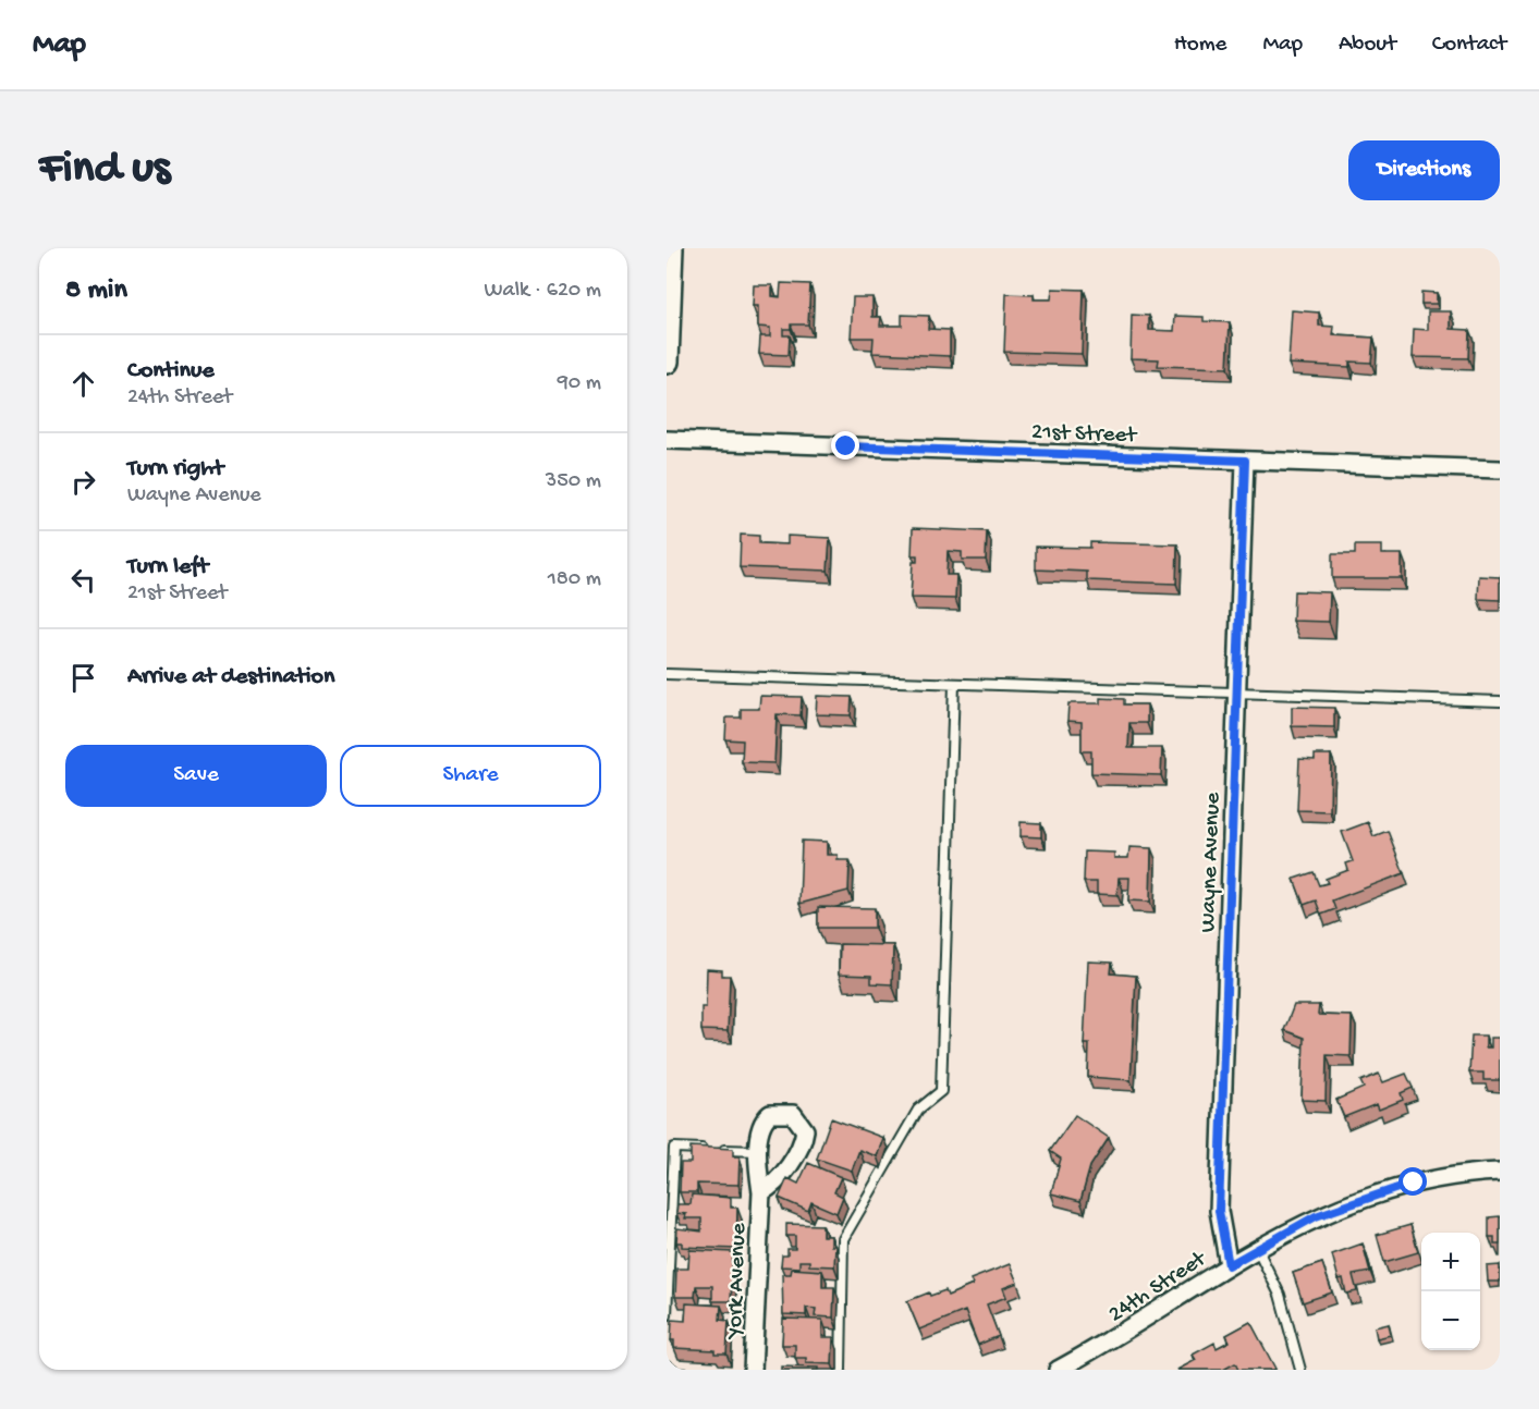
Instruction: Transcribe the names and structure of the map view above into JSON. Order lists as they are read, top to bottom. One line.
{"streets":{"street":["21st Street","Wayne Avenue","York Avenue","24th Street"]},"crossings":[["21st Street","Wayne Avenue"],["Wayne Avenue","24th Street"]],"page":{"header":"Map","nav":["Home","Map","About","Contact"],"buttons":["Directions",["Save","Share"]],"title":"Find us","heading":["8 min","Walk · 620 m"],"list":[["Continue","24th Street","90 m"],["Turn right","Wayne Avenue","350 m"],["Turn left","21st Street","180 m"],"Arrive at destination"],"map_buttons":["+","−"]}}
